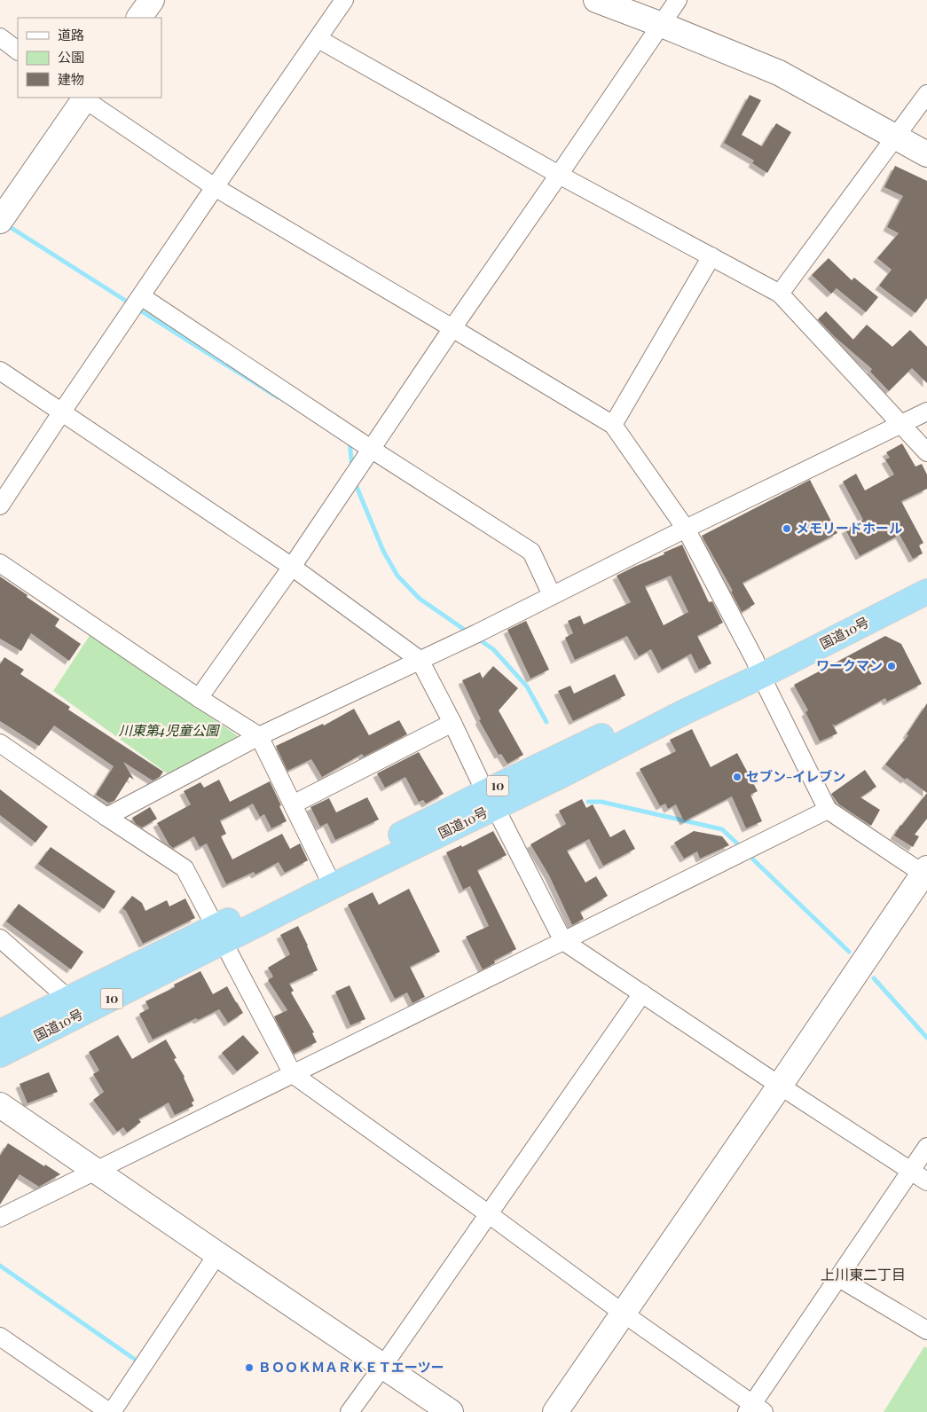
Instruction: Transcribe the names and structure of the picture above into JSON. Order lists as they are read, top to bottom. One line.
{"streets":{"highway":["国道10号","10"]},"districts":["上川東二丁目"],"parks":["川東第4児童公園"],"places":["メモリードホール","ワークマン","セブン-イレブン","ＢＯＯＫＭＡＲＫＥＴエーツー"],"legend":["道路","公園","建物"]}
